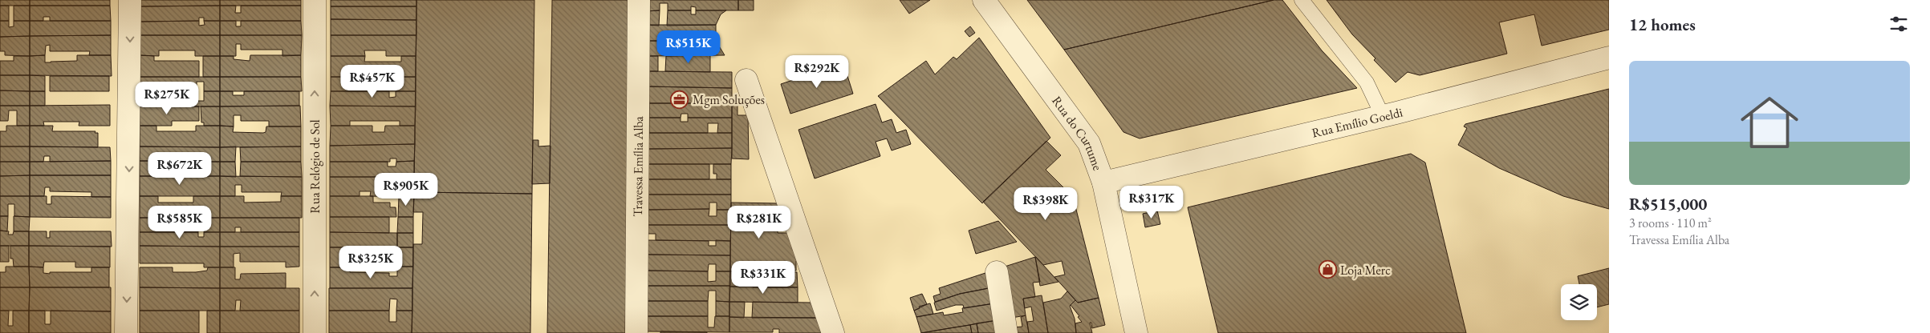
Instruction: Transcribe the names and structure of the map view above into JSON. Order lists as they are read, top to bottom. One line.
{"streets":{"street":["Rua Emílio Goeldi","Rua do Curtume","Rua Relógio de Sol","Travessa Emília Alba"]},"crossings":[["Rua Emílio Goeldi","Rua do Curtume"]],"places":{"office":["Mgm Soluções"],"shop":["Loja Merc"]},"page":{"heading":"12 homes","price":["R$515K","R$292K","R$457K","R$275K","R$672K","R$905K","R$317K","R$398K","R$585K","R$281K","R$325K","R$331K"],"list":[{"name":"R$515,000","note":"3 rooms · 110 m² · Travessa Emília Alba"}]}}
